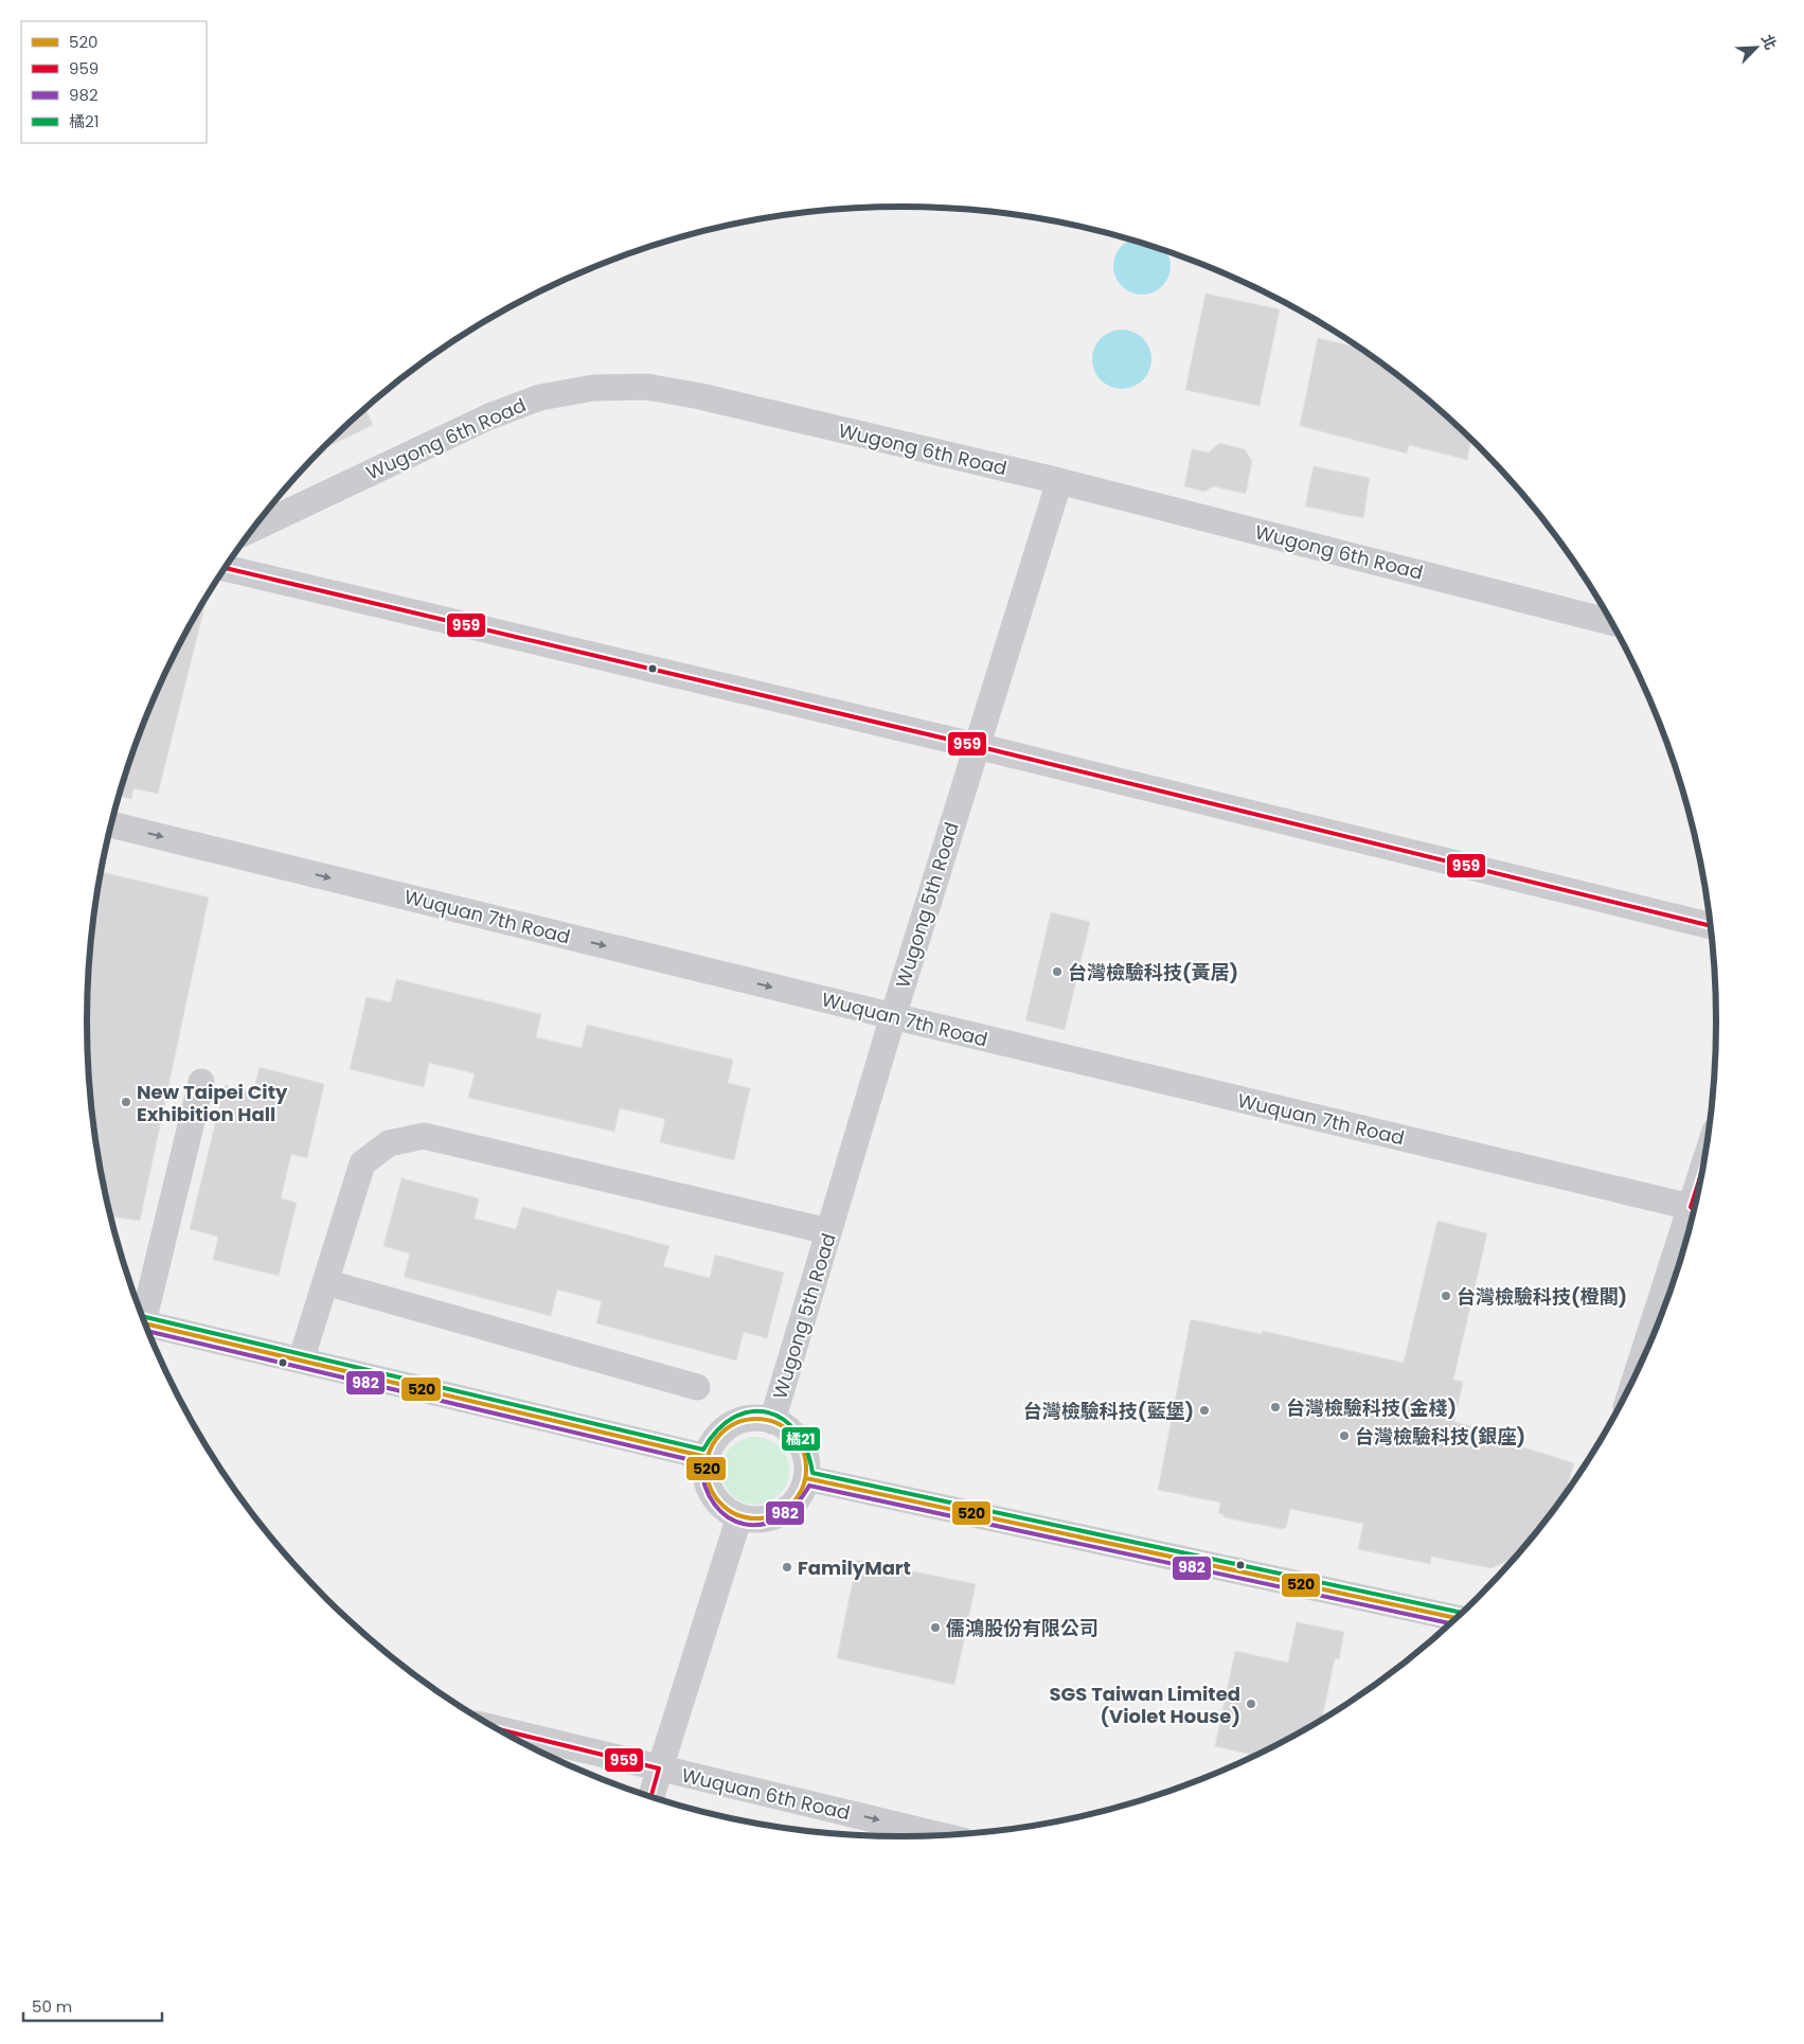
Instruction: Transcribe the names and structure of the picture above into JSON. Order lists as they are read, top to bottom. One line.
{"streets":{"street":["Wugong 6th Road","Wugong 5th Road","Wuquan 7th Road","Wuquan 6th Road"]},"crossings":[["Wugong 6th Road","Wugong 5th Road"],["Wugong 5th Road","Wuquan 7th Road"]],"one_way":["Wuquan 7th Road","Wuquan 6th Road"],"places":["台灣檢驗科技(黃居)","New Taipei City Exhibition Hall","台灣檢驗科技(橙閣)","台灣檢驗科技(金棧)","台灣檢驗科技(藍堡)","台灣檢驗科技(銀座)","FamilyMart","儒鴻股份有限公司","SGS Taiwan Limited (Violet House)"],"lines":["transit line 959","transit line 橘21","transit line 520","transit line 982"],"legend":["520","959","982","橘21"],"scale_bar":"50 m","north":"top right"}
